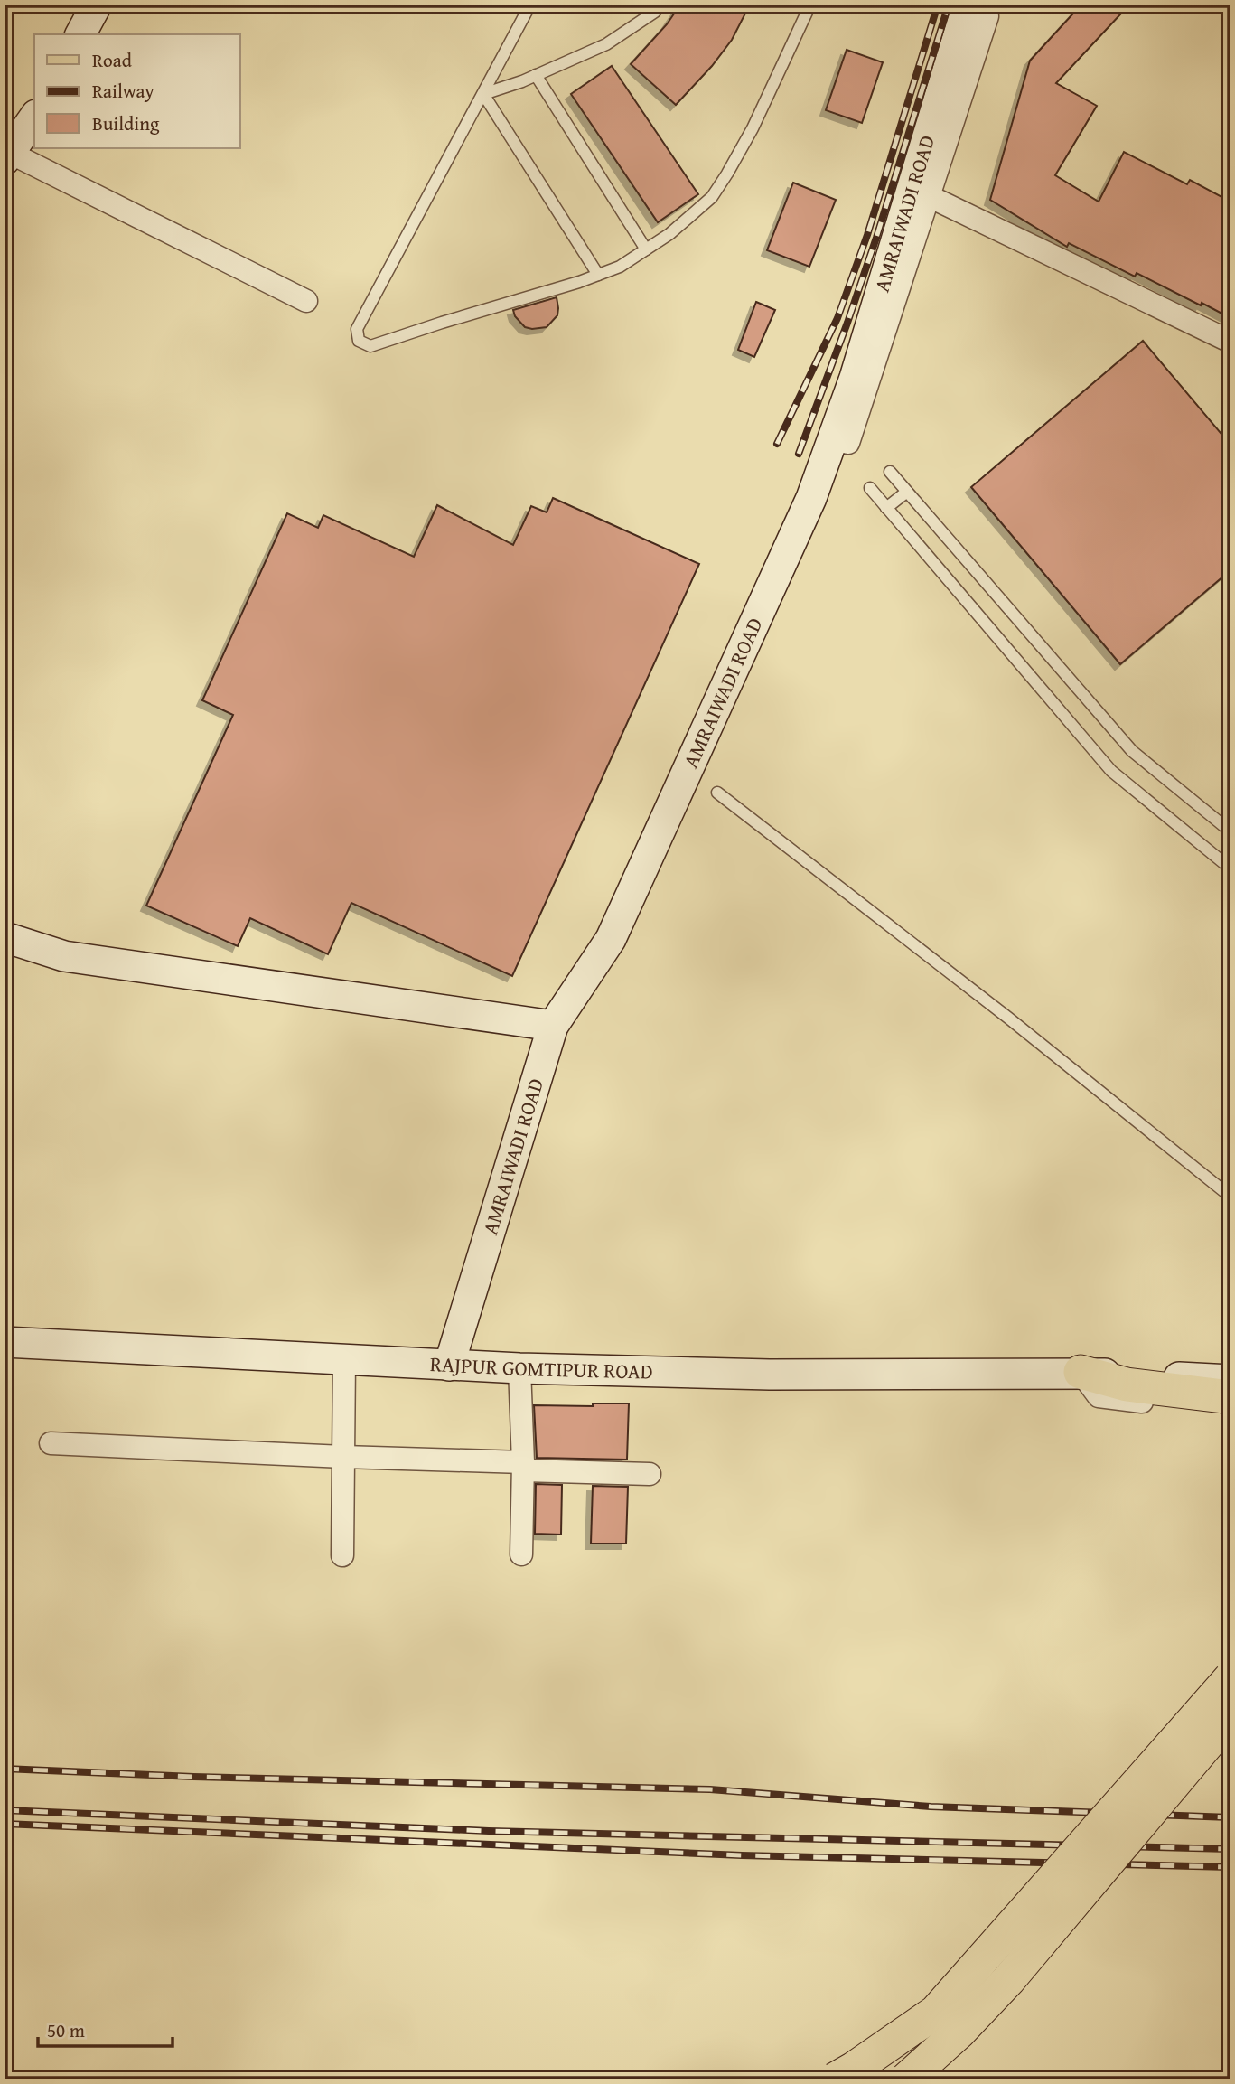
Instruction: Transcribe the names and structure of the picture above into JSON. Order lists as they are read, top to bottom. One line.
{"streets":{"main road":["AMRAIWADI ROAD","RAJPUR GOMTIPUR ROAD"]},"crossings":[["AMRAIWADI ROAD","RAJPUR GOMTIPUR ROAD"]],"legend":["Road","Railway","Building"],"scale_bar":"50 m"}
